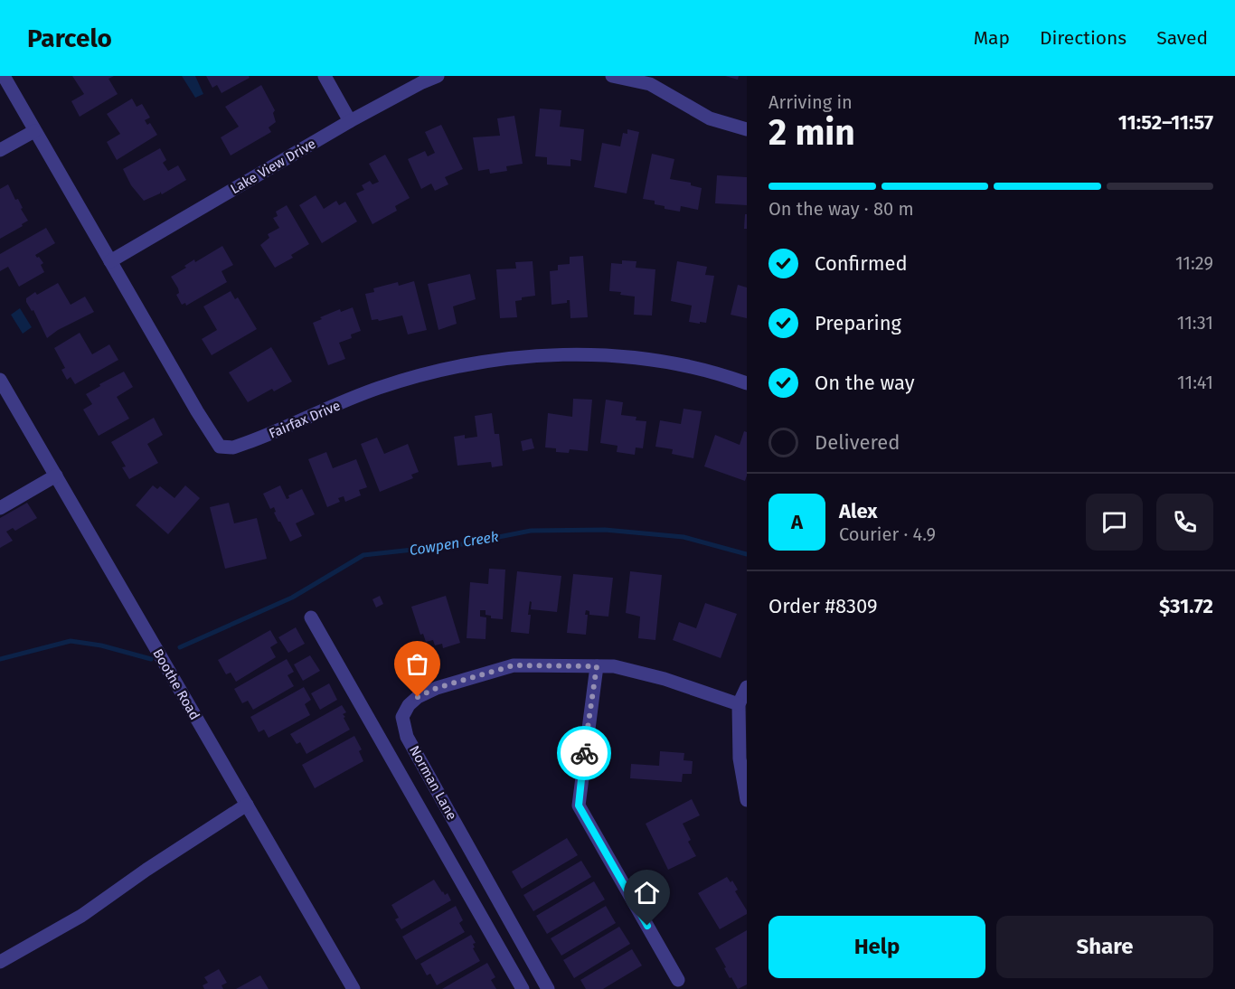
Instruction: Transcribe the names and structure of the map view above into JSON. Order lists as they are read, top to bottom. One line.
{"streets":{"street":["Lake View Drive","Fairfax Drive","Boothe Road","Norman Lane"]},"crossings":[["Lake View Drive","Fairfax Drive"]],"water":["Cowpen Creek"],"page":{"header":"Parcelo","nav":["Map","Directions","Saved"],"heading":["2 min","Arriving in","11:52–11:57"],"panel":["Alex","Courier · 4.9","Order #8309","$31.72"],"bar":"On the way · 80 m","list":[["Confirmed","11:29"],["Preparing","11:31"],["On the way","11:41"],"Delivered"],"round":"A","buttons":["Help","Share"]}}
